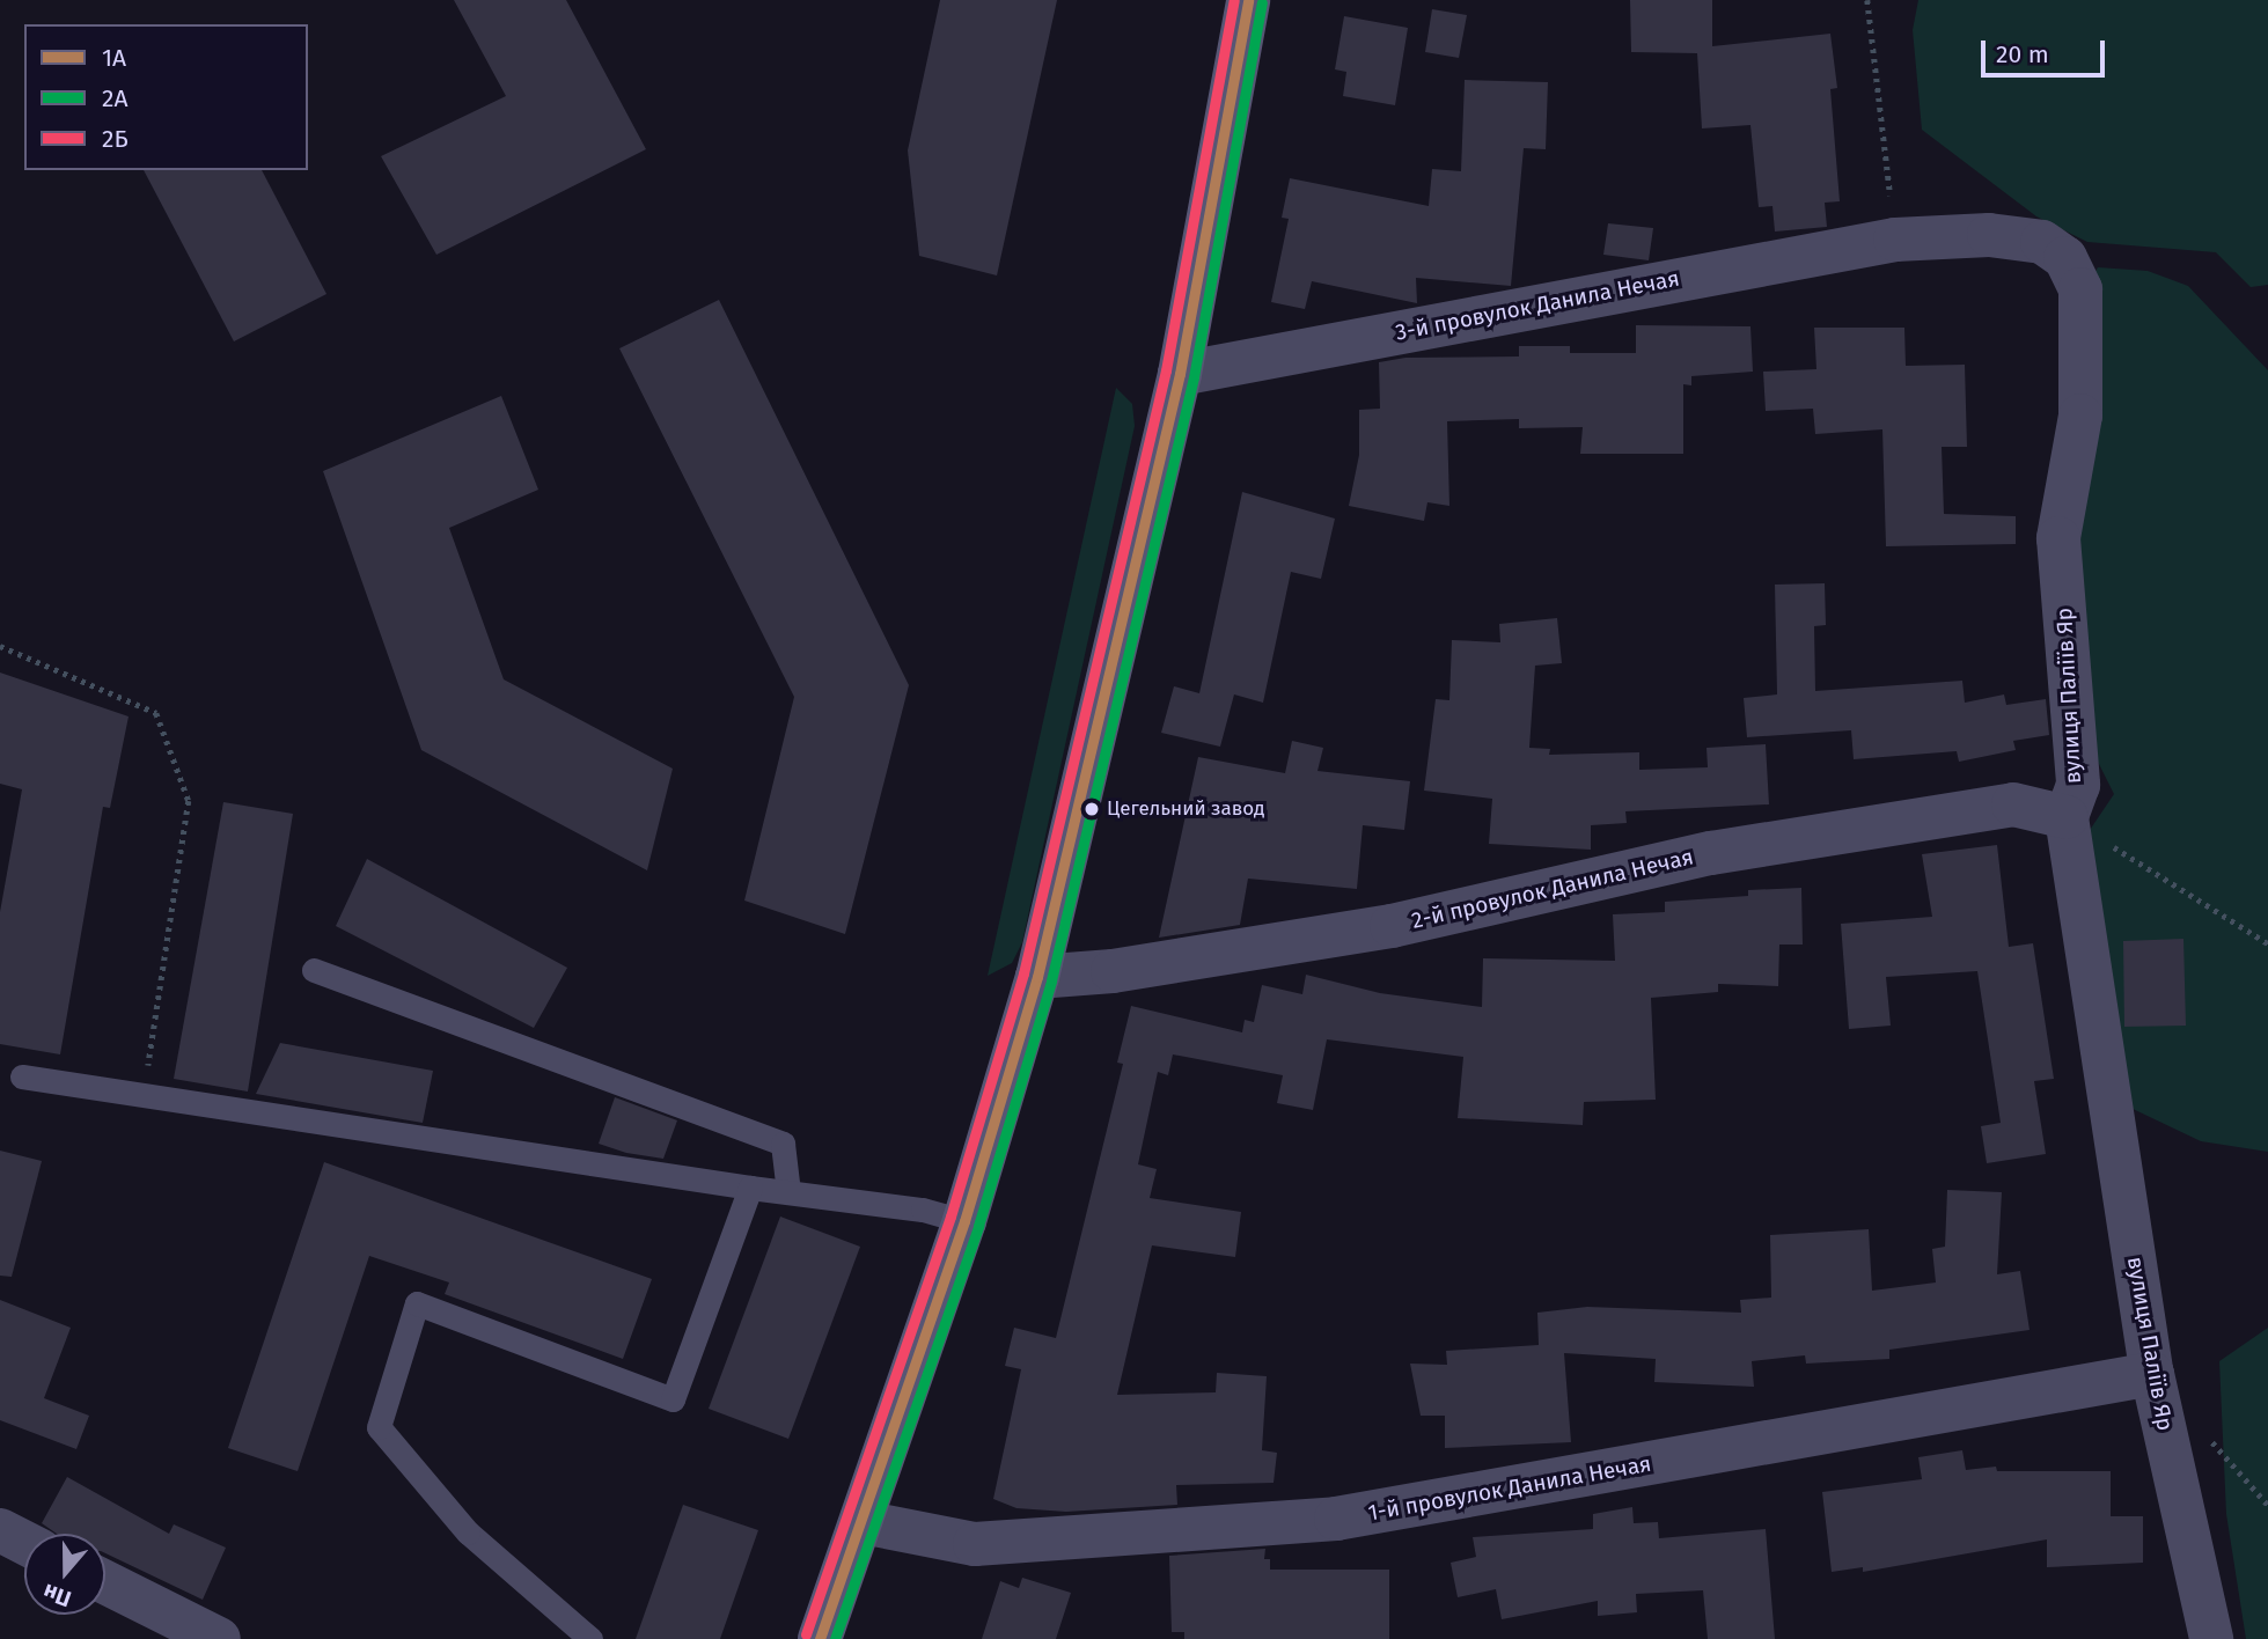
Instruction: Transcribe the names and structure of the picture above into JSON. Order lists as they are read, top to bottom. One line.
{"streets":{"street":["3-й провулок Данила Нечая","вулиця Паліїв Яр","2-й провулок Данила Нечая","1-й провулок Данила Нечая"]},"crossings":[["3-й провулок Данила Нечая","вулиця Паліїв Яр"],["вулиця Паліїв Яр","2-й провулок Данила Нечая"],["вулиця Паліїв Яр","1-й провулок Данила Нечая"]],"places":["Цегельний завод"],"lines":["transit line 1А","transit line 2Б","transit line 2А"],"legend":["1А","2А","2Б"],"scale_bar":"20 m","north":"bottom"}
